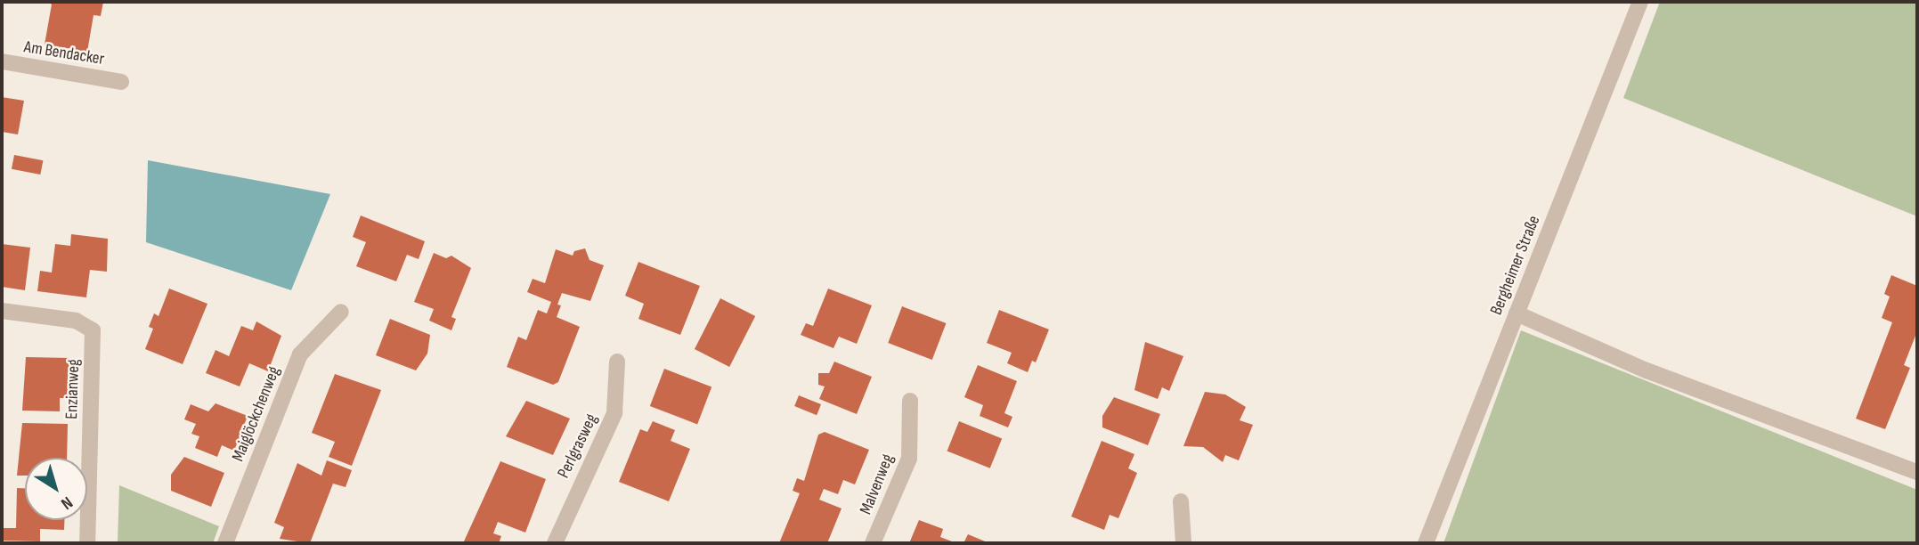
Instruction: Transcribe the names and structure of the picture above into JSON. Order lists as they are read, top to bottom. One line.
{"streets":{"street":["Am Bendacker","Bergheimer Straße","Enzianweg","Maiglöckchenweg","Perlgrasweg","Malvenweg"]},"north":"bottom right"}
